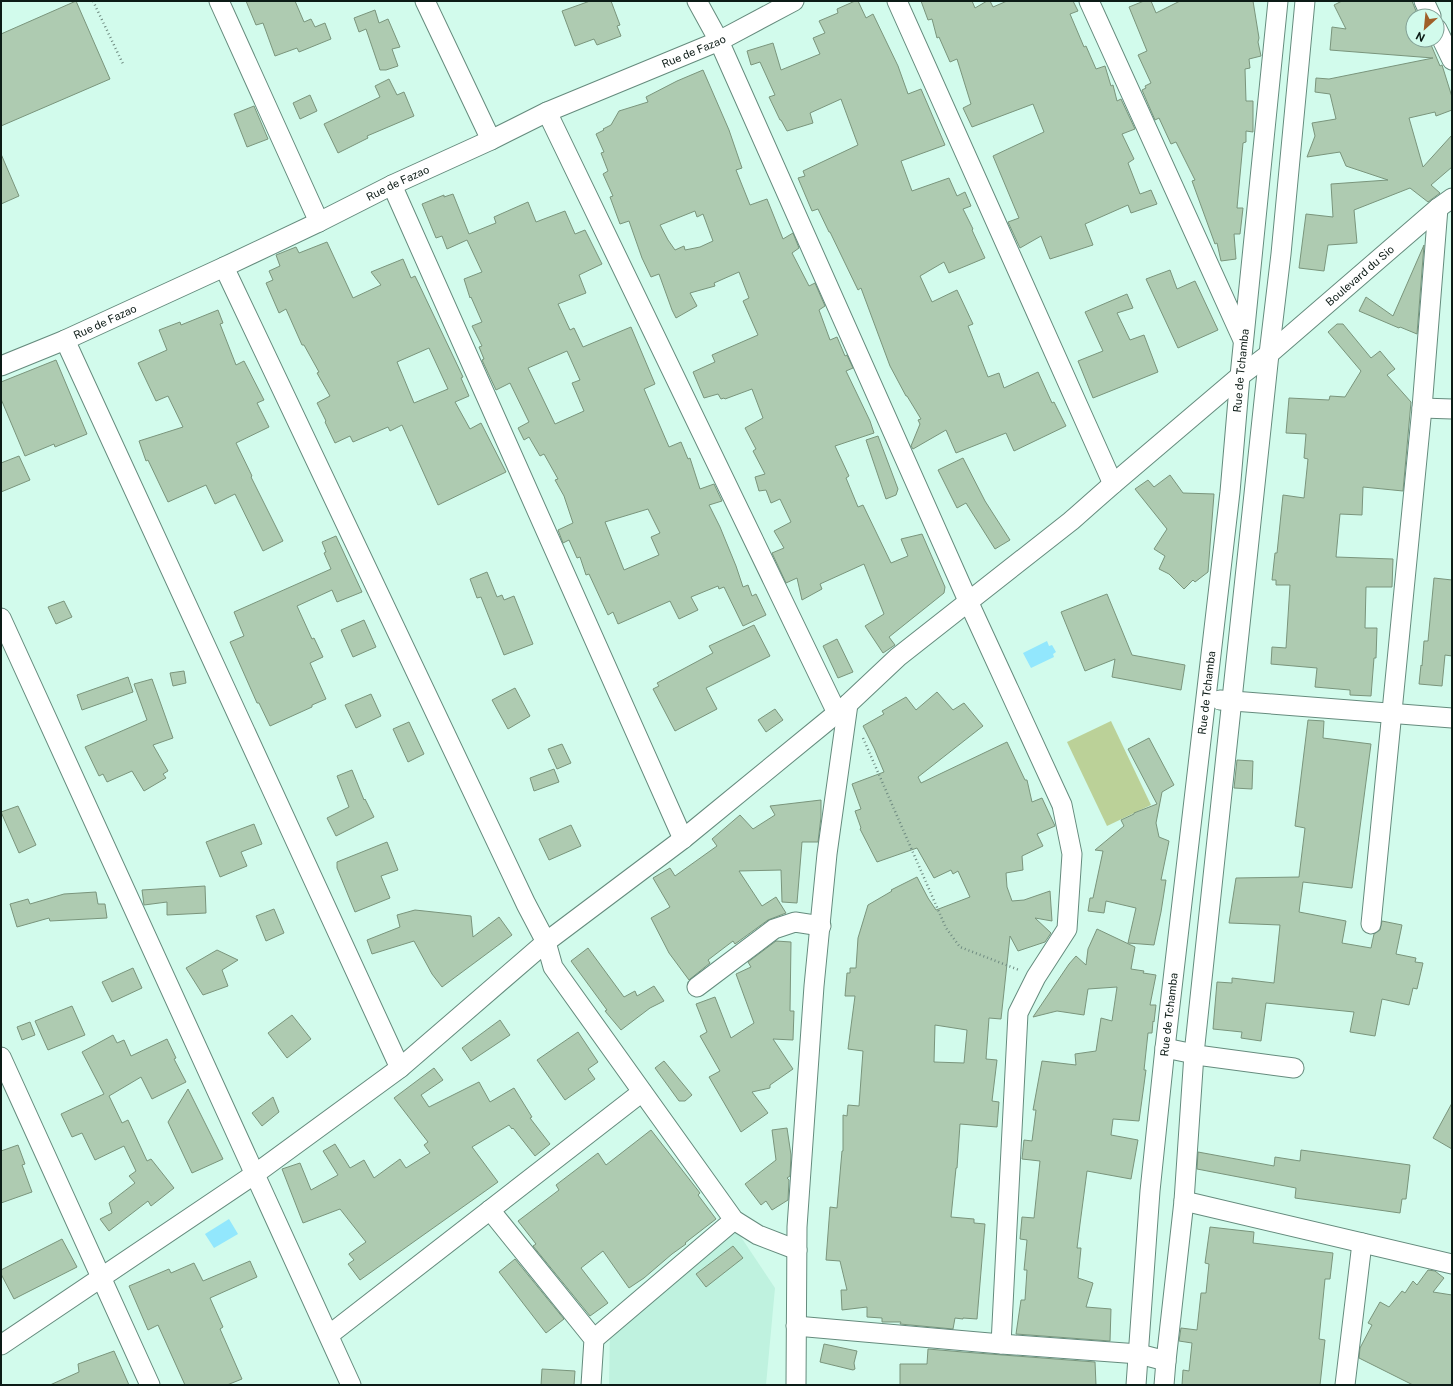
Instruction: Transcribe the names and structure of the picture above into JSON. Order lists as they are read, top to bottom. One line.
{"streets":{"street":["Rue de Fazao","Boulevard du Sio","Rue de Tchamba"]},"crossings":[["Boulevard du Sio","Rue de Tchamba"]],"north":"bottom left"}
